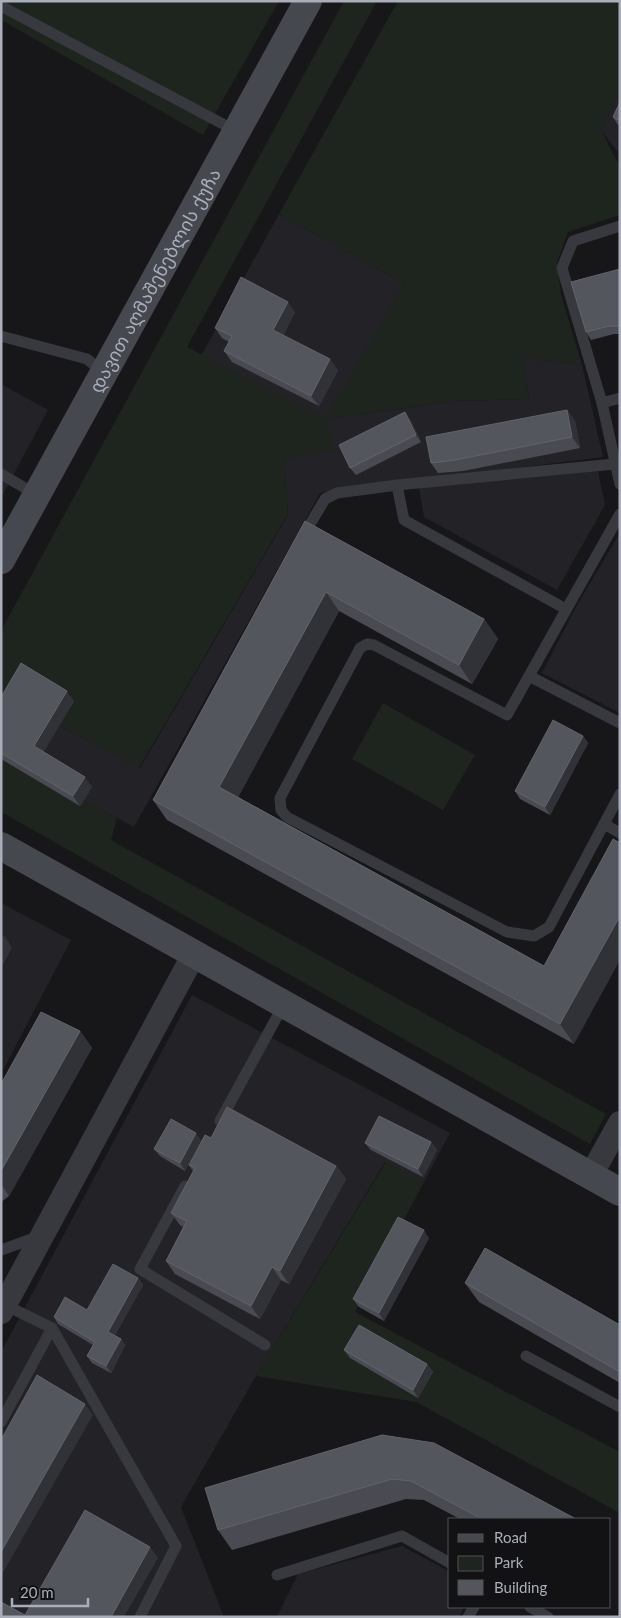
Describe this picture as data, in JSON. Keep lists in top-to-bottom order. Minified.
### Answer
{"streets":{"street":["დავით აღმაშენებლის ქუჩა"]},"legend":["Road","Park","Building"],"scale_bar":"20 m"}
